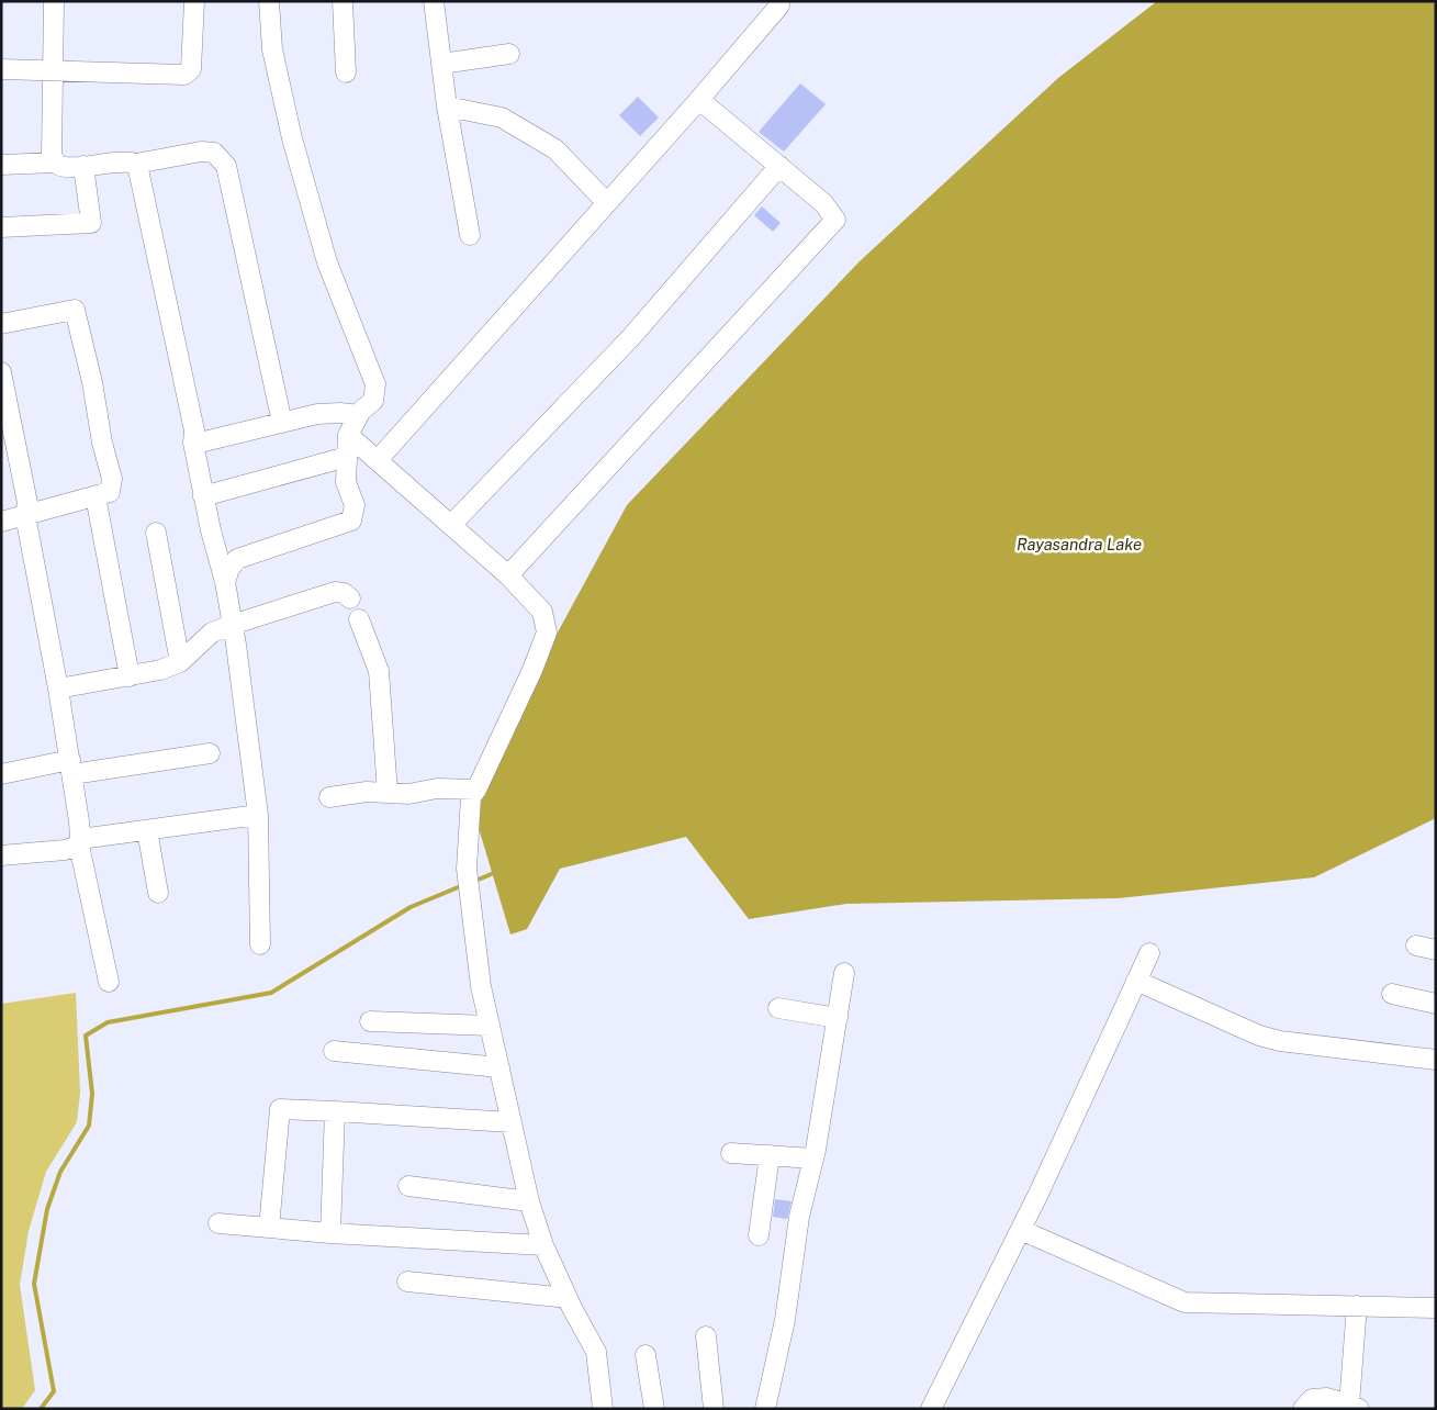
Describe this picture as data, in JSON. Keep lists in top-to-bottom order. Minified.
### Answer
{"water":["Rayasandra Lake"]}
